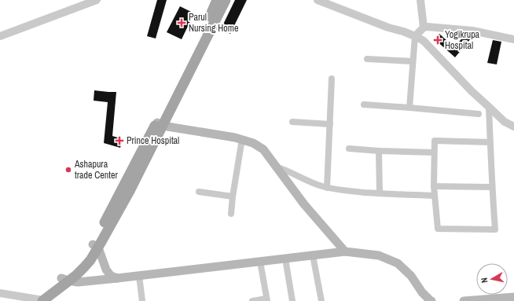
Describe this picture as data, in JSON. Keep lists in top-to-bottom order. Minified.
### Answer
{"places":{"health":["Parul Nursing Home","Yogikrupa Hospital","Prince Hospital"],"other":["Ashapura trade Center"]},"north":"left"}
